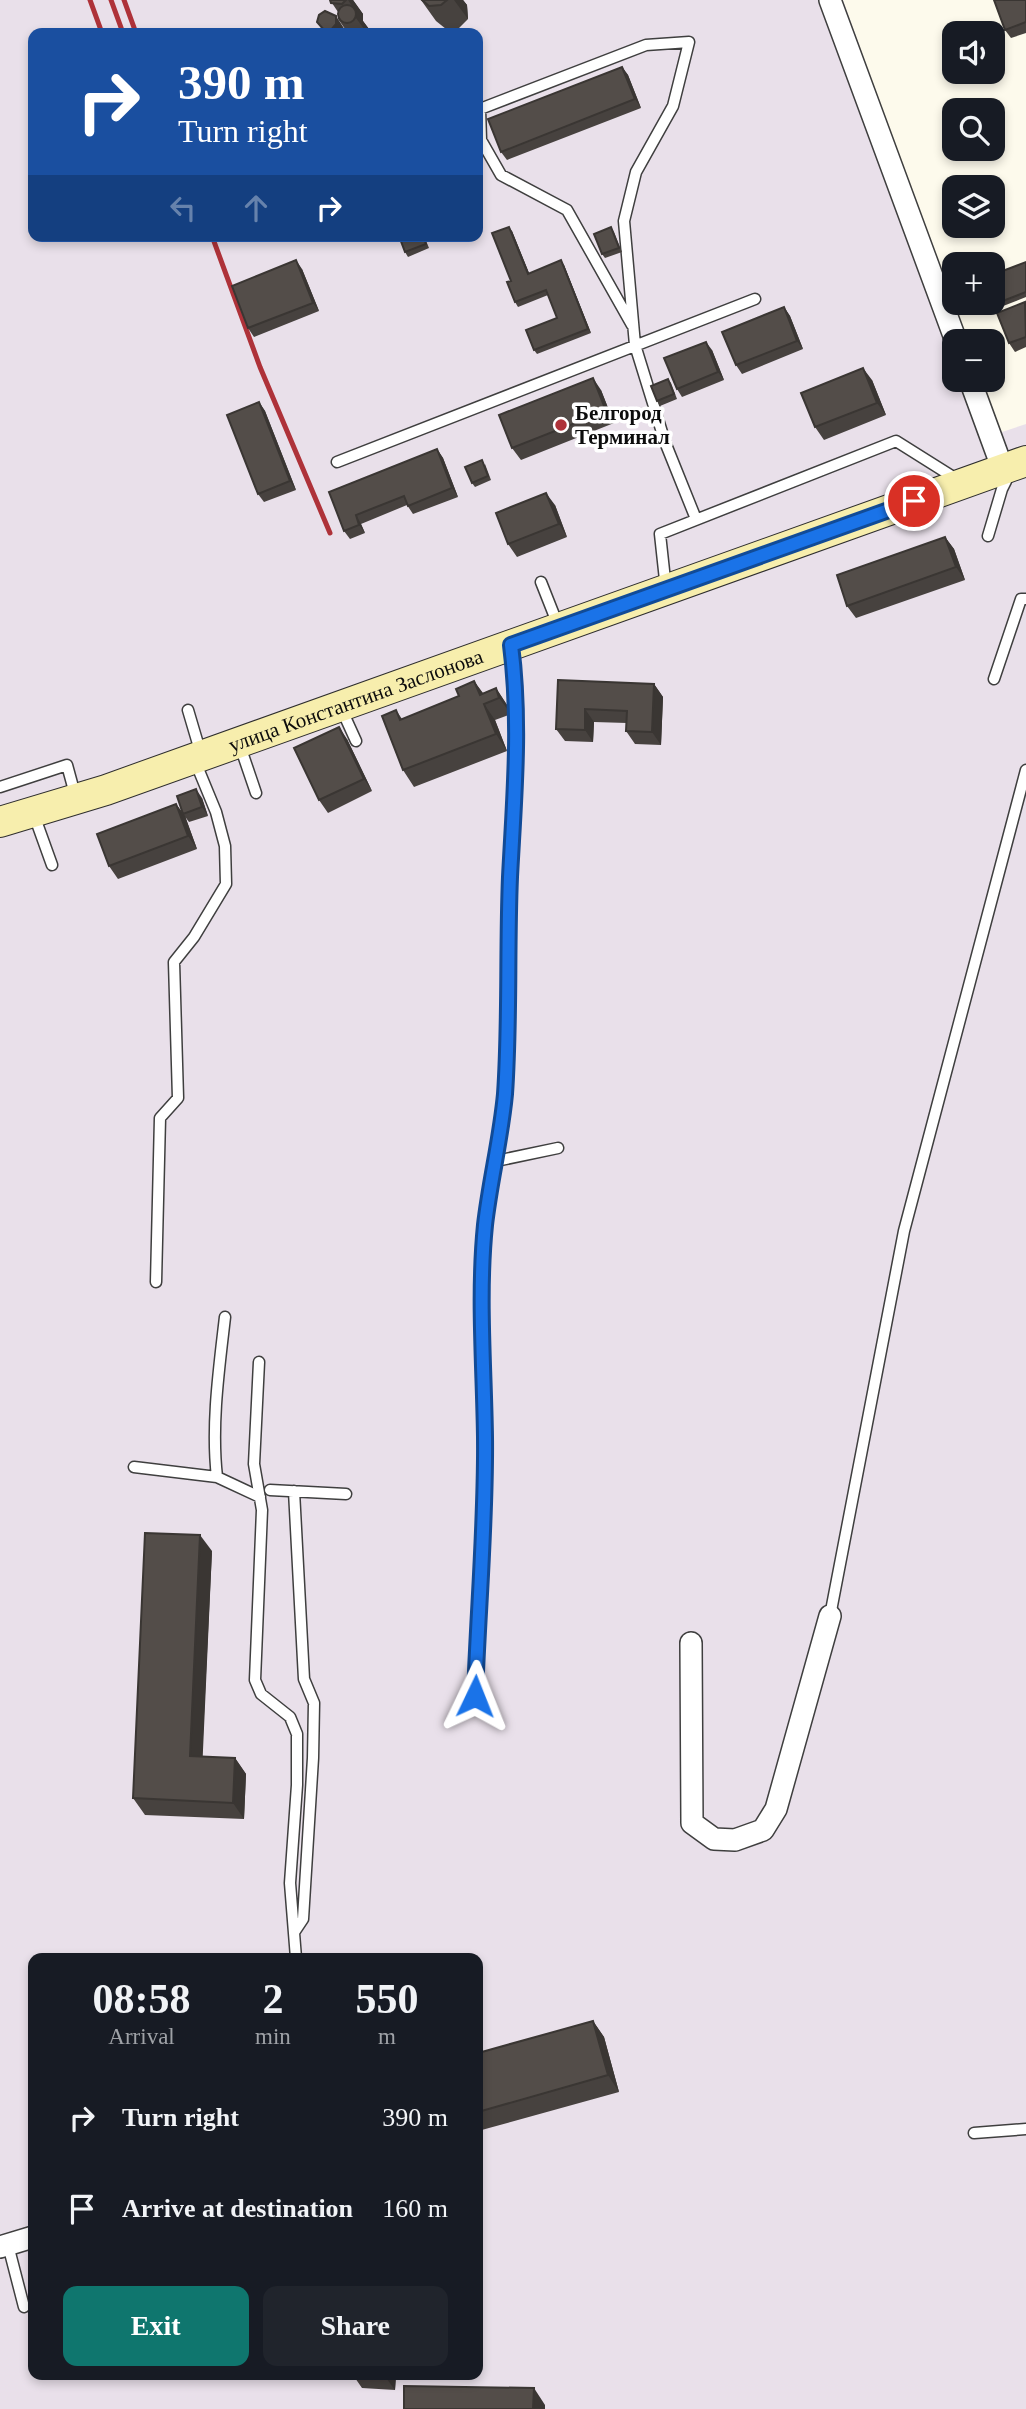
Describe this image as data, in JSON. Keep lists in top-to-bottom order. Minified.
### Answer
{"streets":{"street":["улица Константина Заслонова"]},"places":["Белгород Терминал"],"page":{"map_buttons":["+","−"],"turn":["390 m","Turn right"],"eta":["08:58","Arrival","2","min","550","m"],"list":[{"name":"Turn right","value":"390 m"},{"name":"Arrive at destination","value":"160 m"}],"buttons":["Exit","Share"]}}
